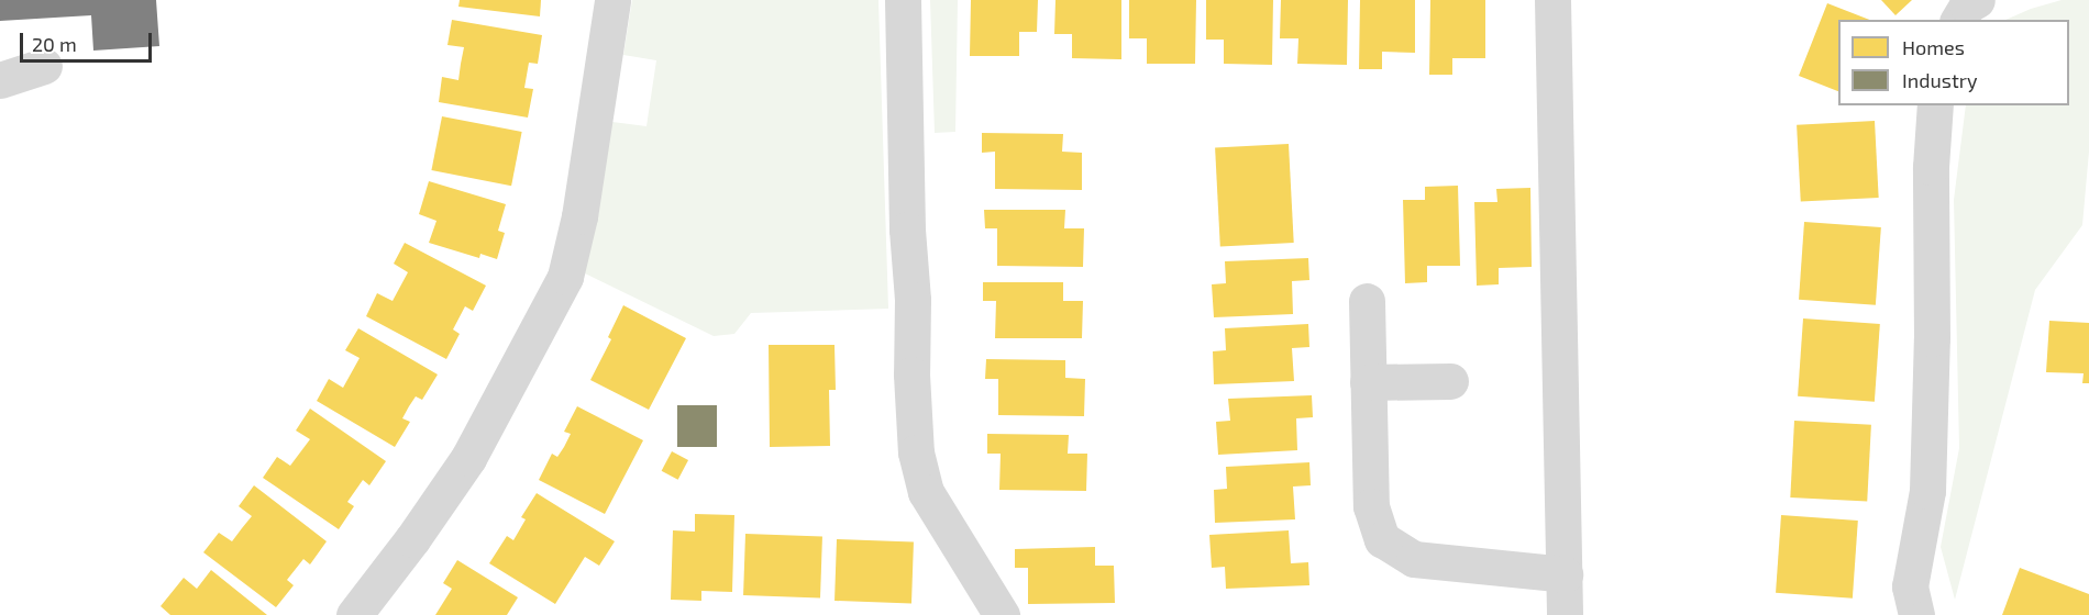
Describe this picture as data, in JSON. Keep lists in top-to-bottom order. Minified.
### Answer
{"legend":["Homes","Industry"],"scale_bar":"20 m"}
